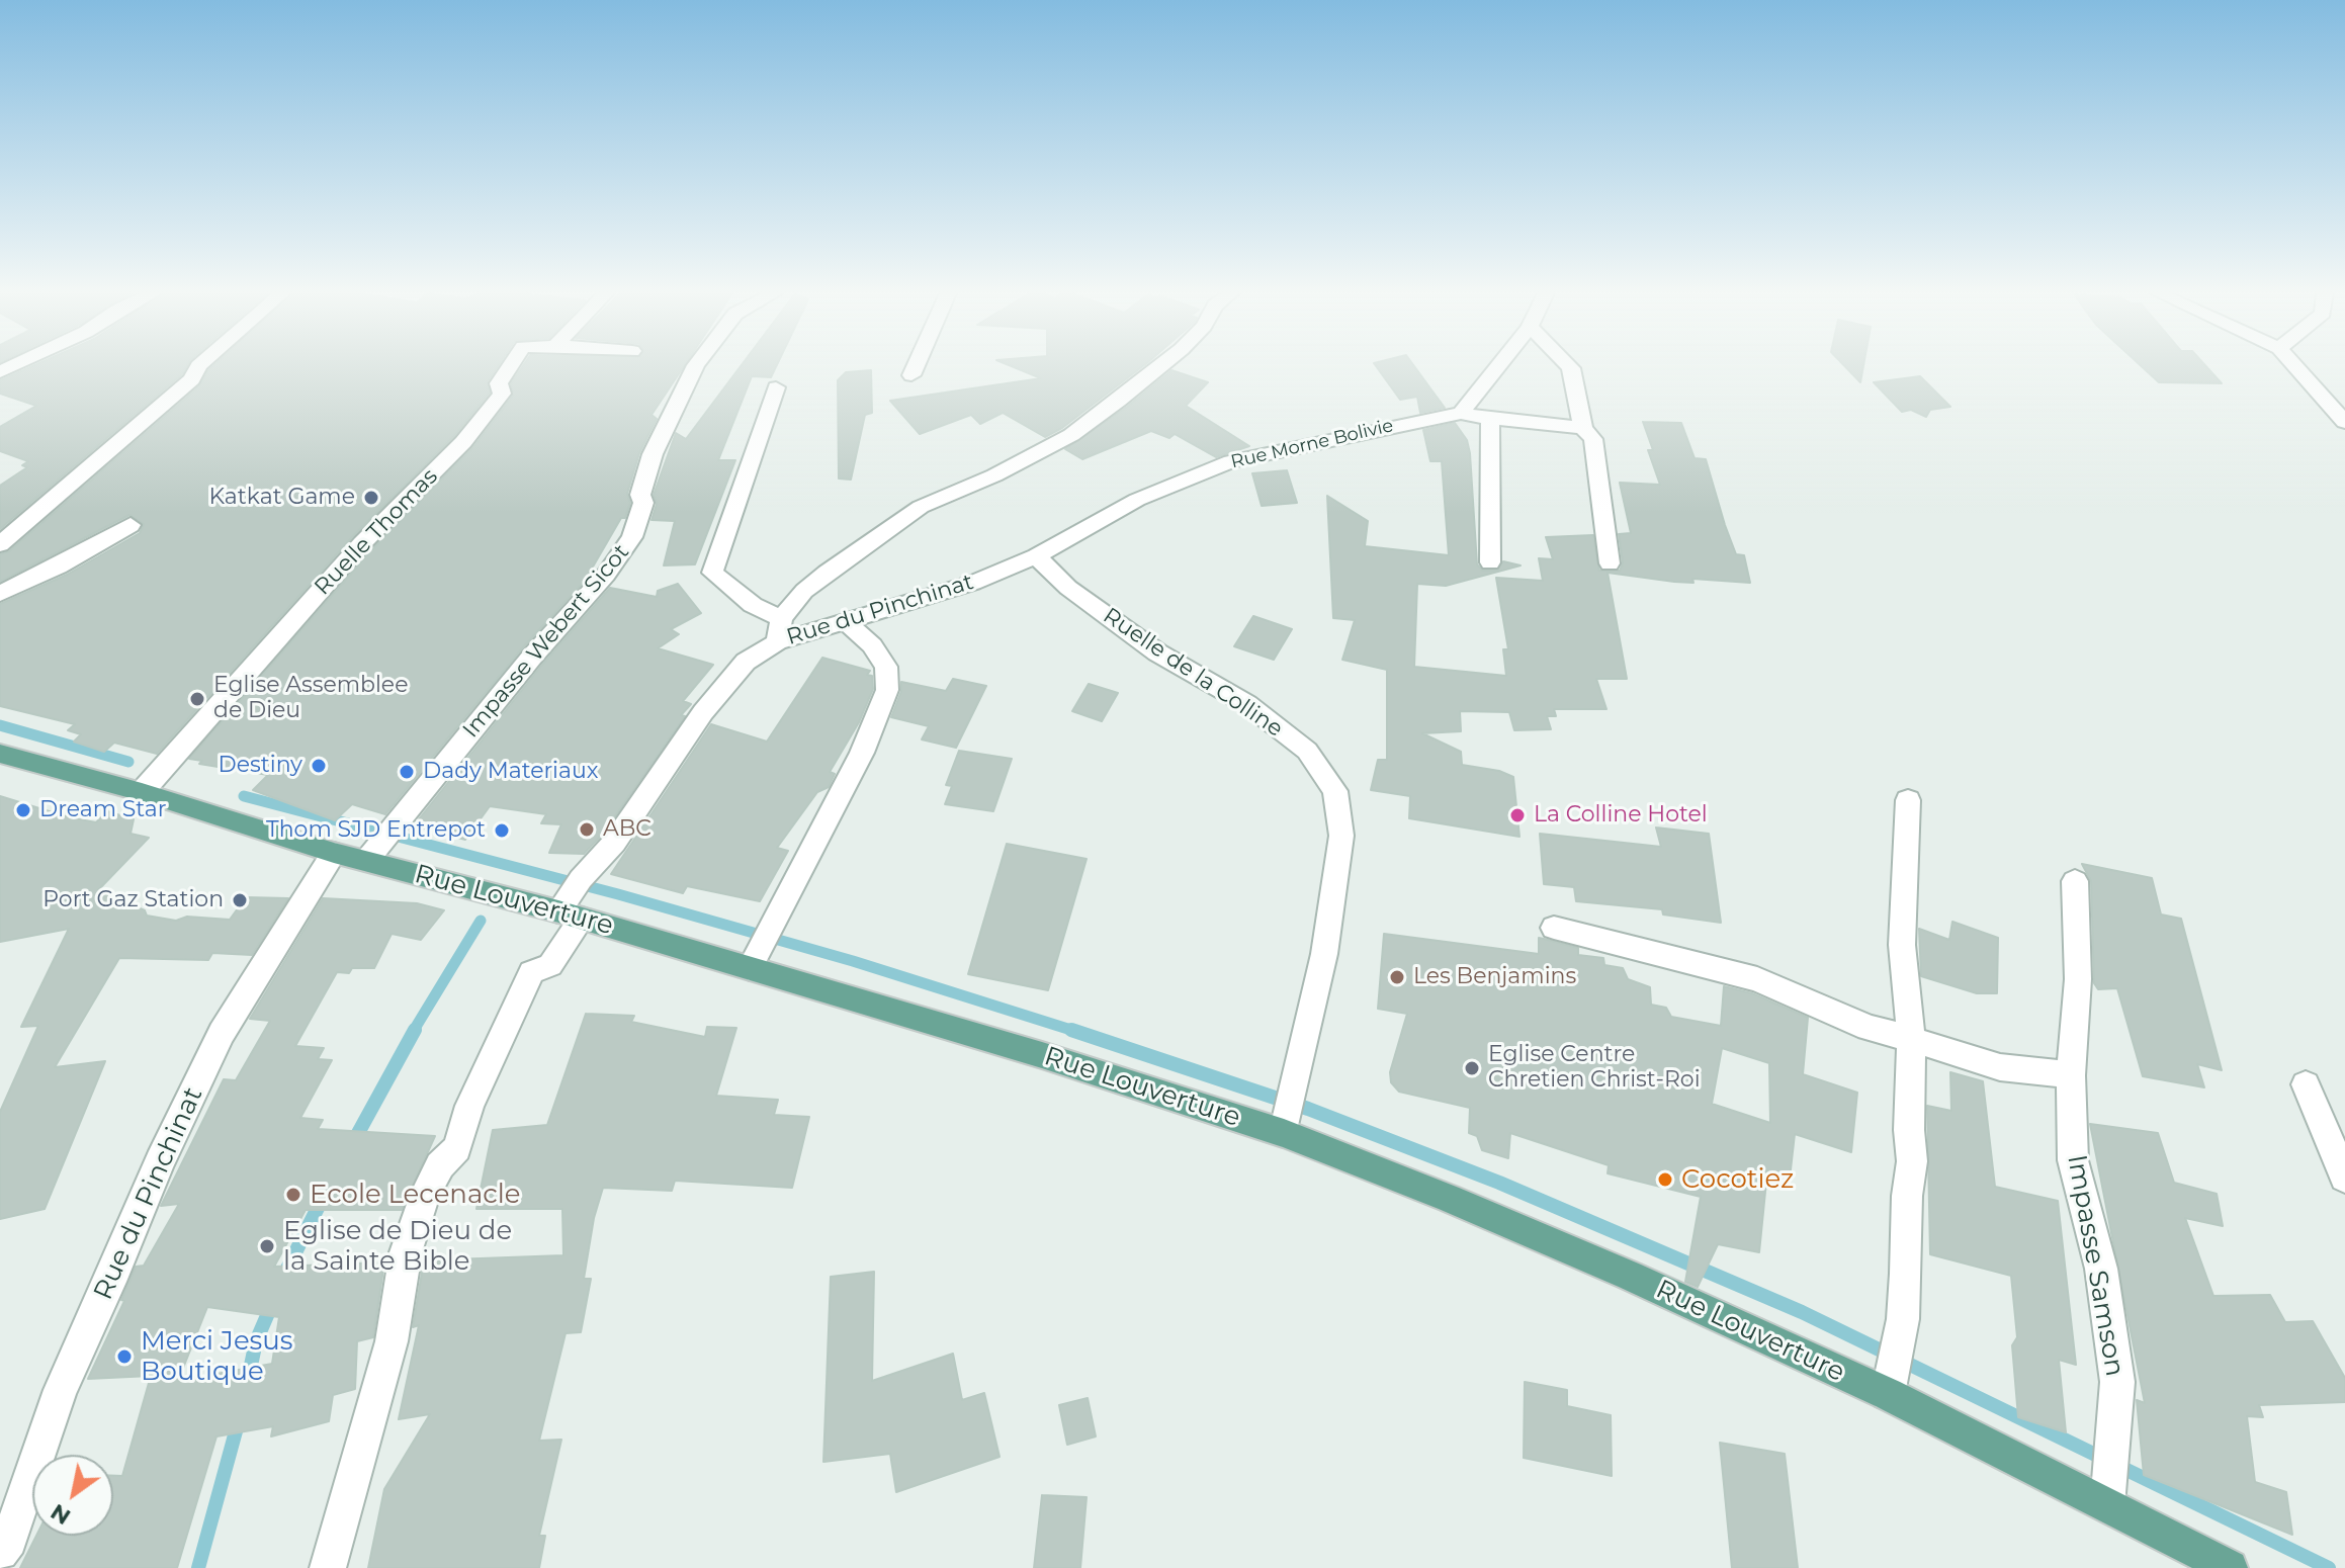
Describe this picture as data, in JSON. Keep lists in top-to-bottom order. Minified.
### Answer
{"streets":{"main road":["Rue Louverture"],"street":["Rue Morne Bolivie","Ruelle Thomas","Rue du Pinchinat","Impasse Webert Sicot","Ruelle de la Colline","Impasse Samson"]},"crossings":[["Rue Morne Bolivie","Rue du Pinchinat"],["Rue Morne Bolivie","Ruelle de la Colline"],["Ruelle Thomas","Rue Louverture"],["Rue du Pinchinat","Ruelle de la Colline"],["Rue du Pinchinat","Rue Louverture"],["Impasse Webert Sicot","Rue Louverture"],["Ruelle de la Colline","Rue Louverture"],["Rue Louverture","Impasse Samson"]],"places":["Katkat Game","Eglise Assemblee de Dieu","Destiny","Dady Materiaux","Dream Star","La Colline Hotel","ABC","Thom SJD Entrepot","Port Gaz Station","Les Benjamins","Eglise Centre Chretien Christ-Roi","Cocotiez","Ecole Lecenacle","Eglise de Dieu de la Sainte Bible","Merci Jesus Boutique"],"north":"bottom left"}
